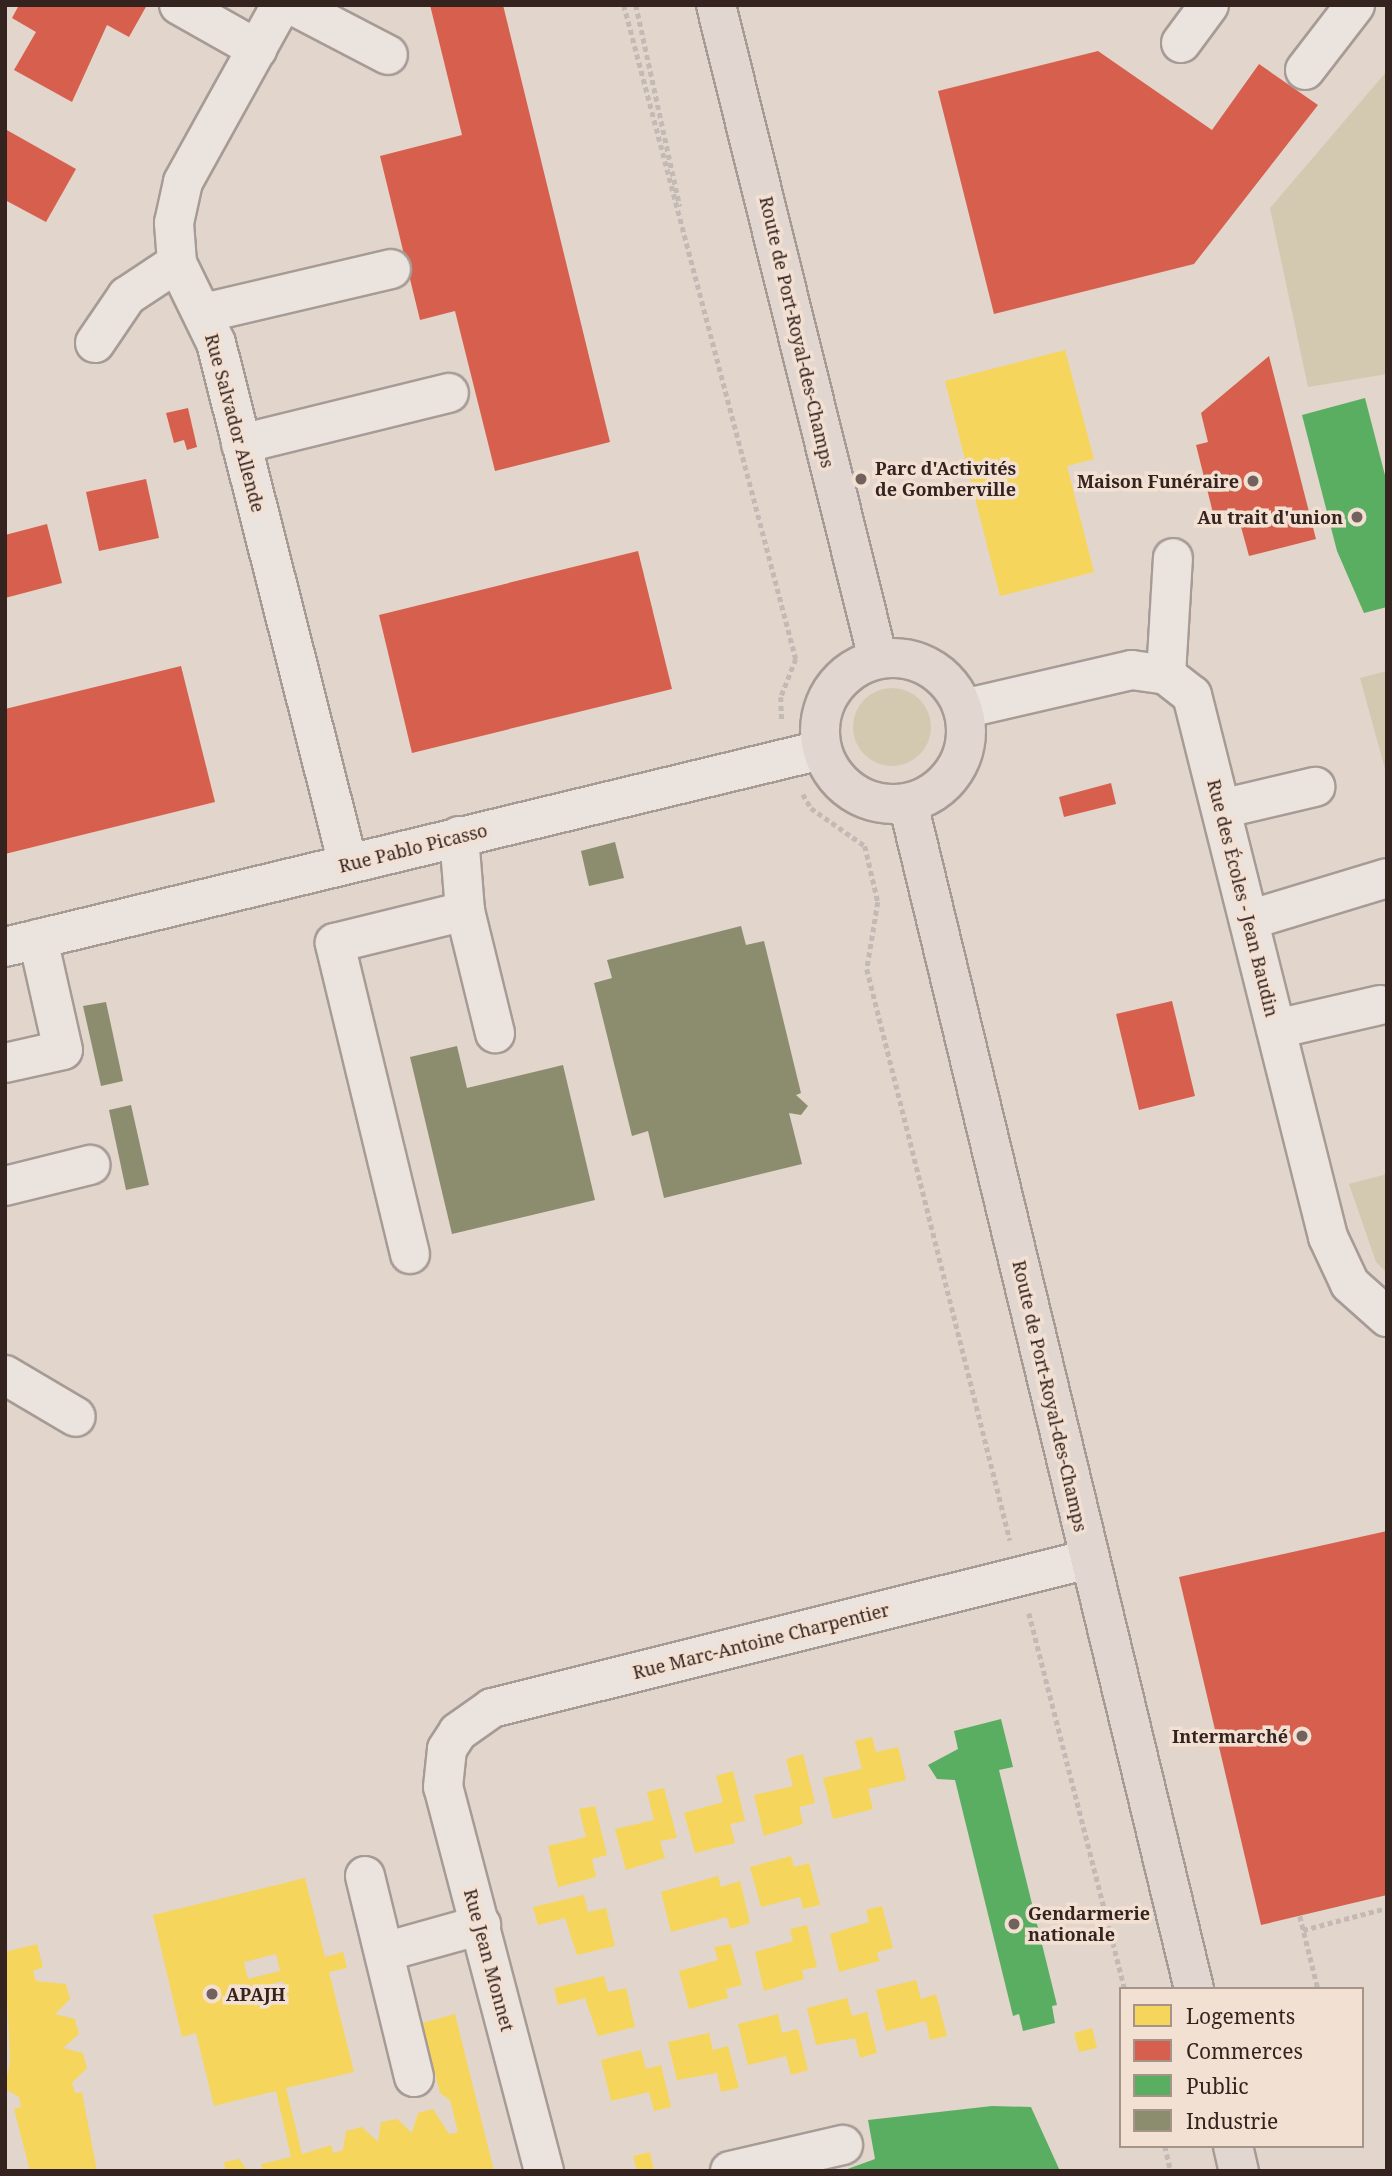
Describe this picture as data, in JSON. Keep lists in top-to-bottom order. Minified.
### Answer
{"streets":{"main road":["Route de Port-Royal-des-Champs"],"street":["Rue Salvador Allende","Rue Pablo Picasso","Rue des Écoles - Jean Baudin","Rue Marc-Antoine Charpentier","Rue Jean Monnet"]},"crossings":[["Route de Port-Royal-des-Champs","Rue Pablo Picasso"],["Route de Port-Royal-des-Champs","Rue Marc-Antoine Charpentier"],["Rue Salvador Allende","Rue Pablo Picasso"],["Rue Marc-Antoine Charpentier","Rue Jean Monnet"]],"places":["Parc d'Activités de Gomberville","Maison Funéraire","Au trait d'union","Intermarché","Gendarmerie nationale","APAJH"],"legend":["Logements","Commerces","Public","Industrie"]}
